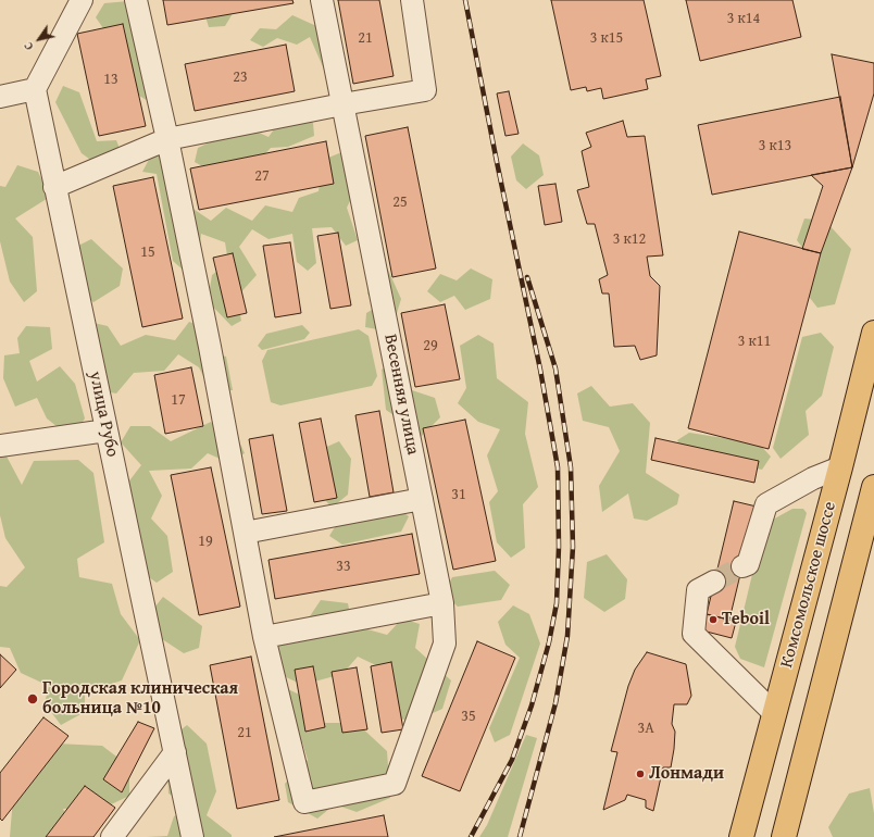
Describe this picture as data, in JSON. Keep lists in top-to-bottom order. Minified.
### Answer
{"streets":{"main road":["Комсомольское шоссе"],"street":["Весенняя улица","улица Рубо"]},"places":["Teboil","Городская клиническая больница №10","Лонмади"],"house_numbers":["3 к14","21","3 к15","23","13","3 к13","27","25","3 к12","15","3 к11","29","17","31","19","33","35","3А","21"],"north":"bottom left"}
